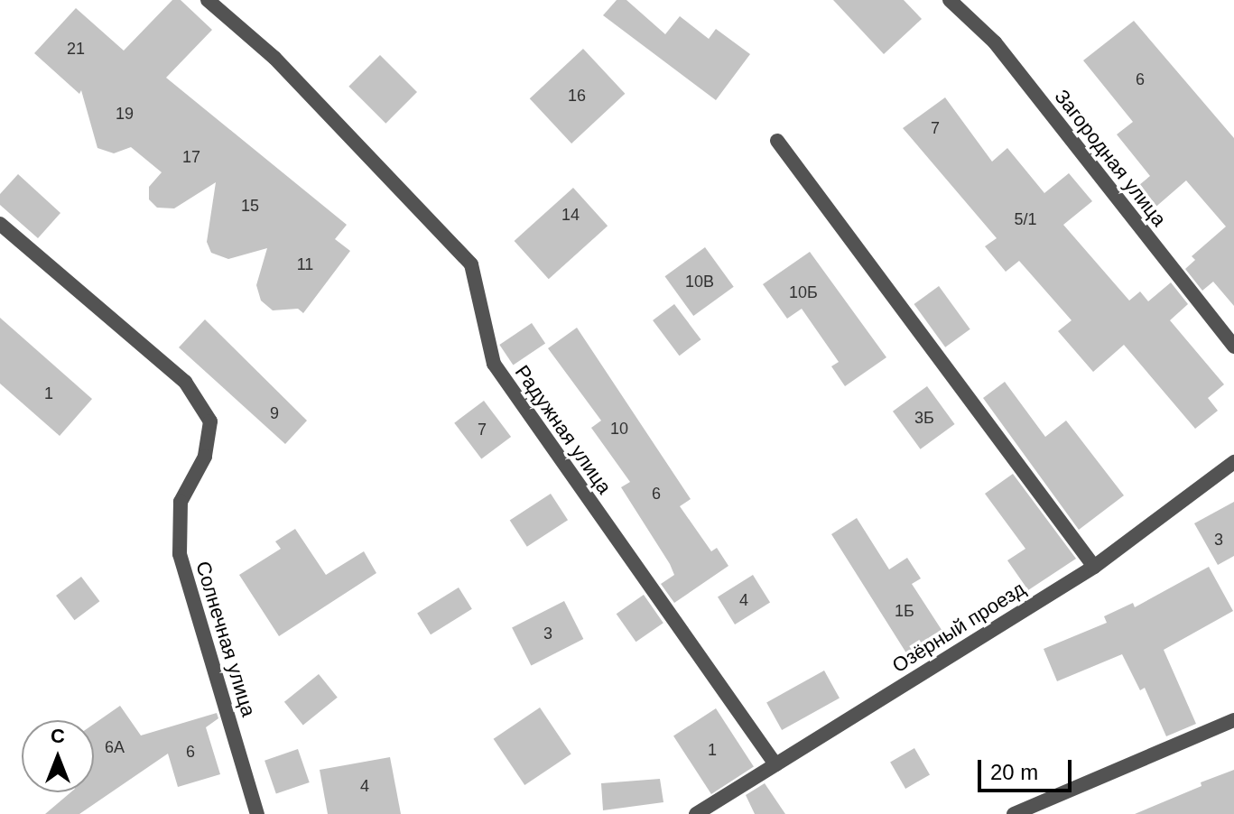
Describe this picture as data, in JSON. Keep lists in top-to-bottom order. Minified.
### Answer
{"streets":{"street":["Загородная улица","Радужная улица","Озёрный проезд","Солнечная улица"]},"crossings":[["Радужная улица","Озёрный проезд"]],"house_numbers":["21","6","16","19","7","17","15","14","5/1","11","10В","10Б","1","9","3Б","10","7","6","3","4","1Б","3","6А","1","6","4"],"scale_bar":"20 m","north":"top"}
